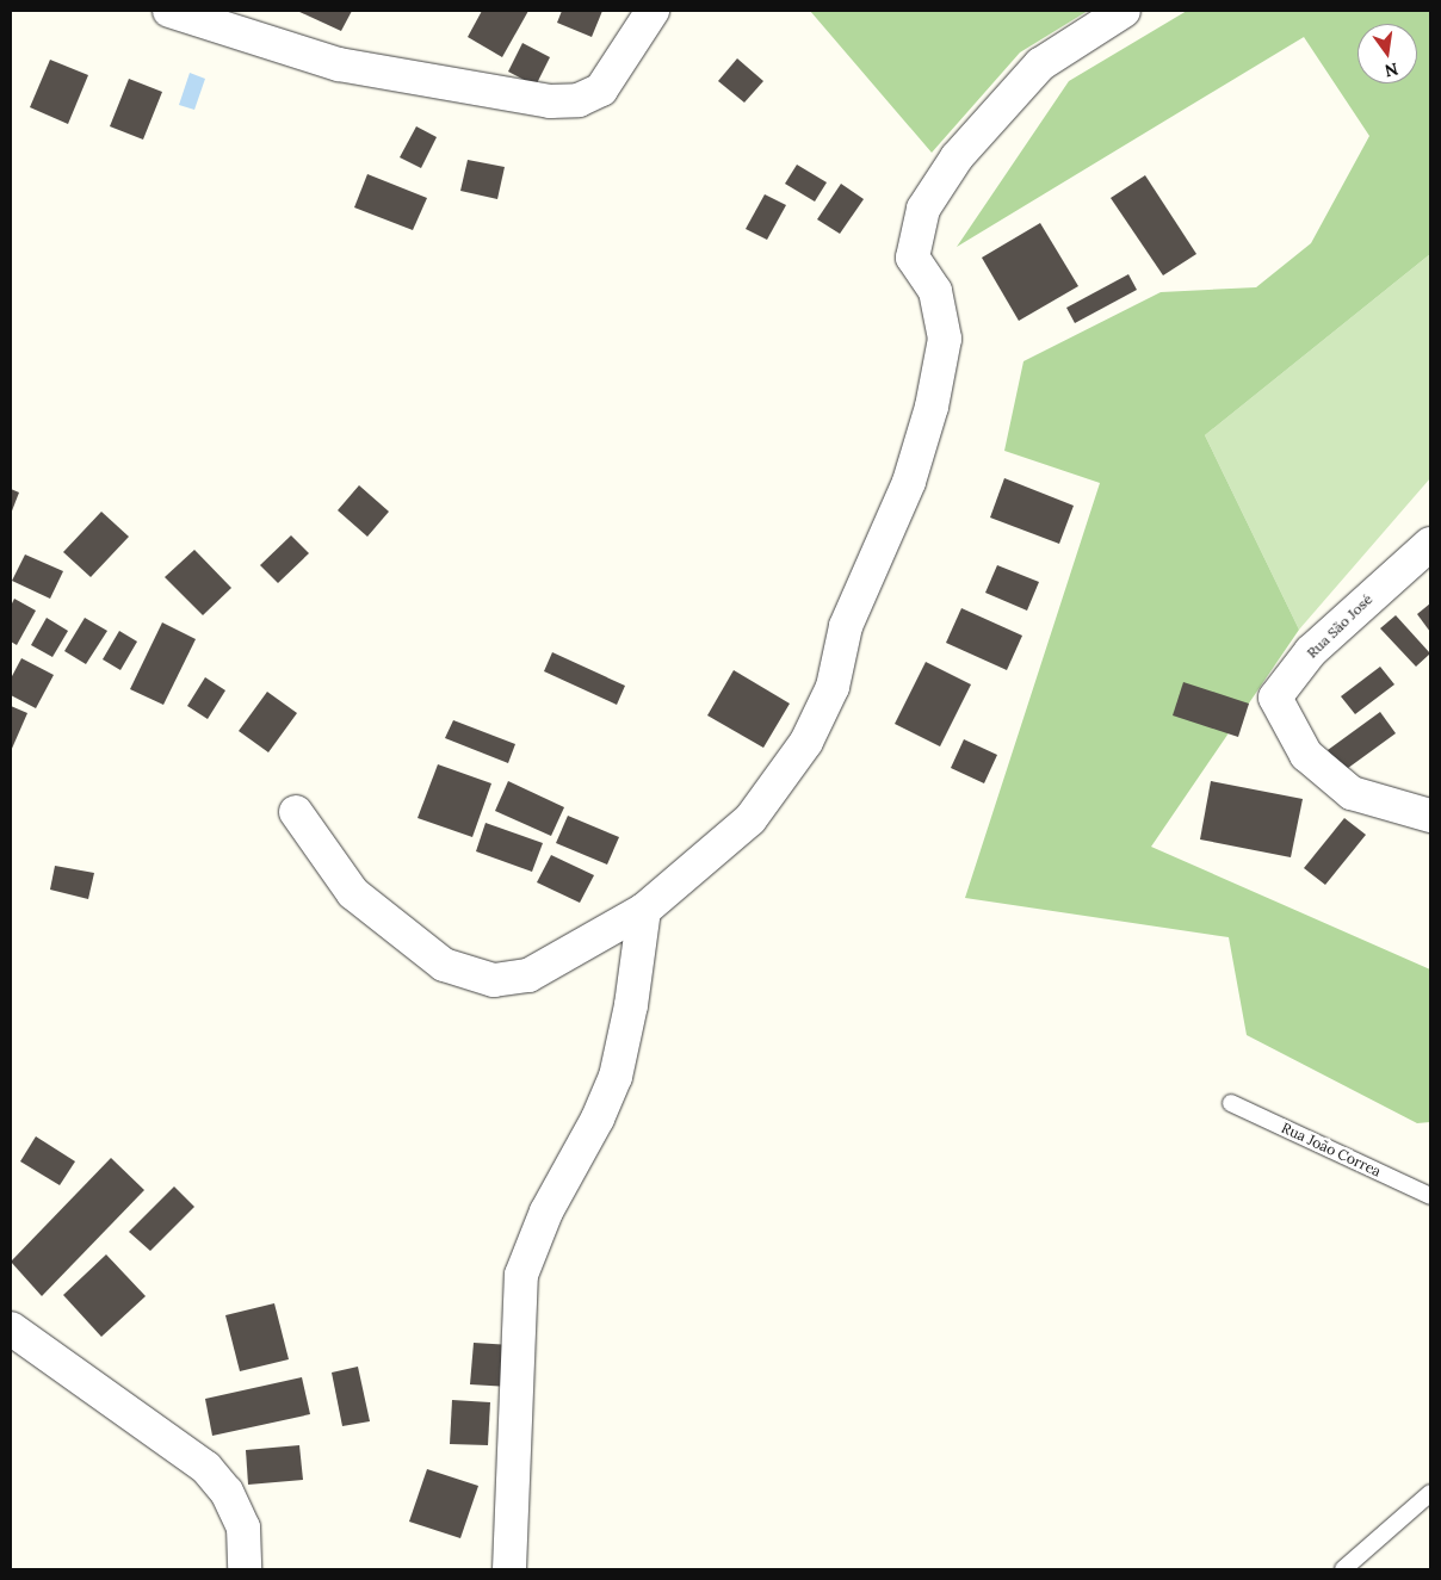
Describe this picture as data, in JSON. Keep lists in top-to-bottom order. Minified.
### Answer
{"streets":{"street":["Rua São José"],"lane":["Rua João Correa"]},"north":"bottom"}
